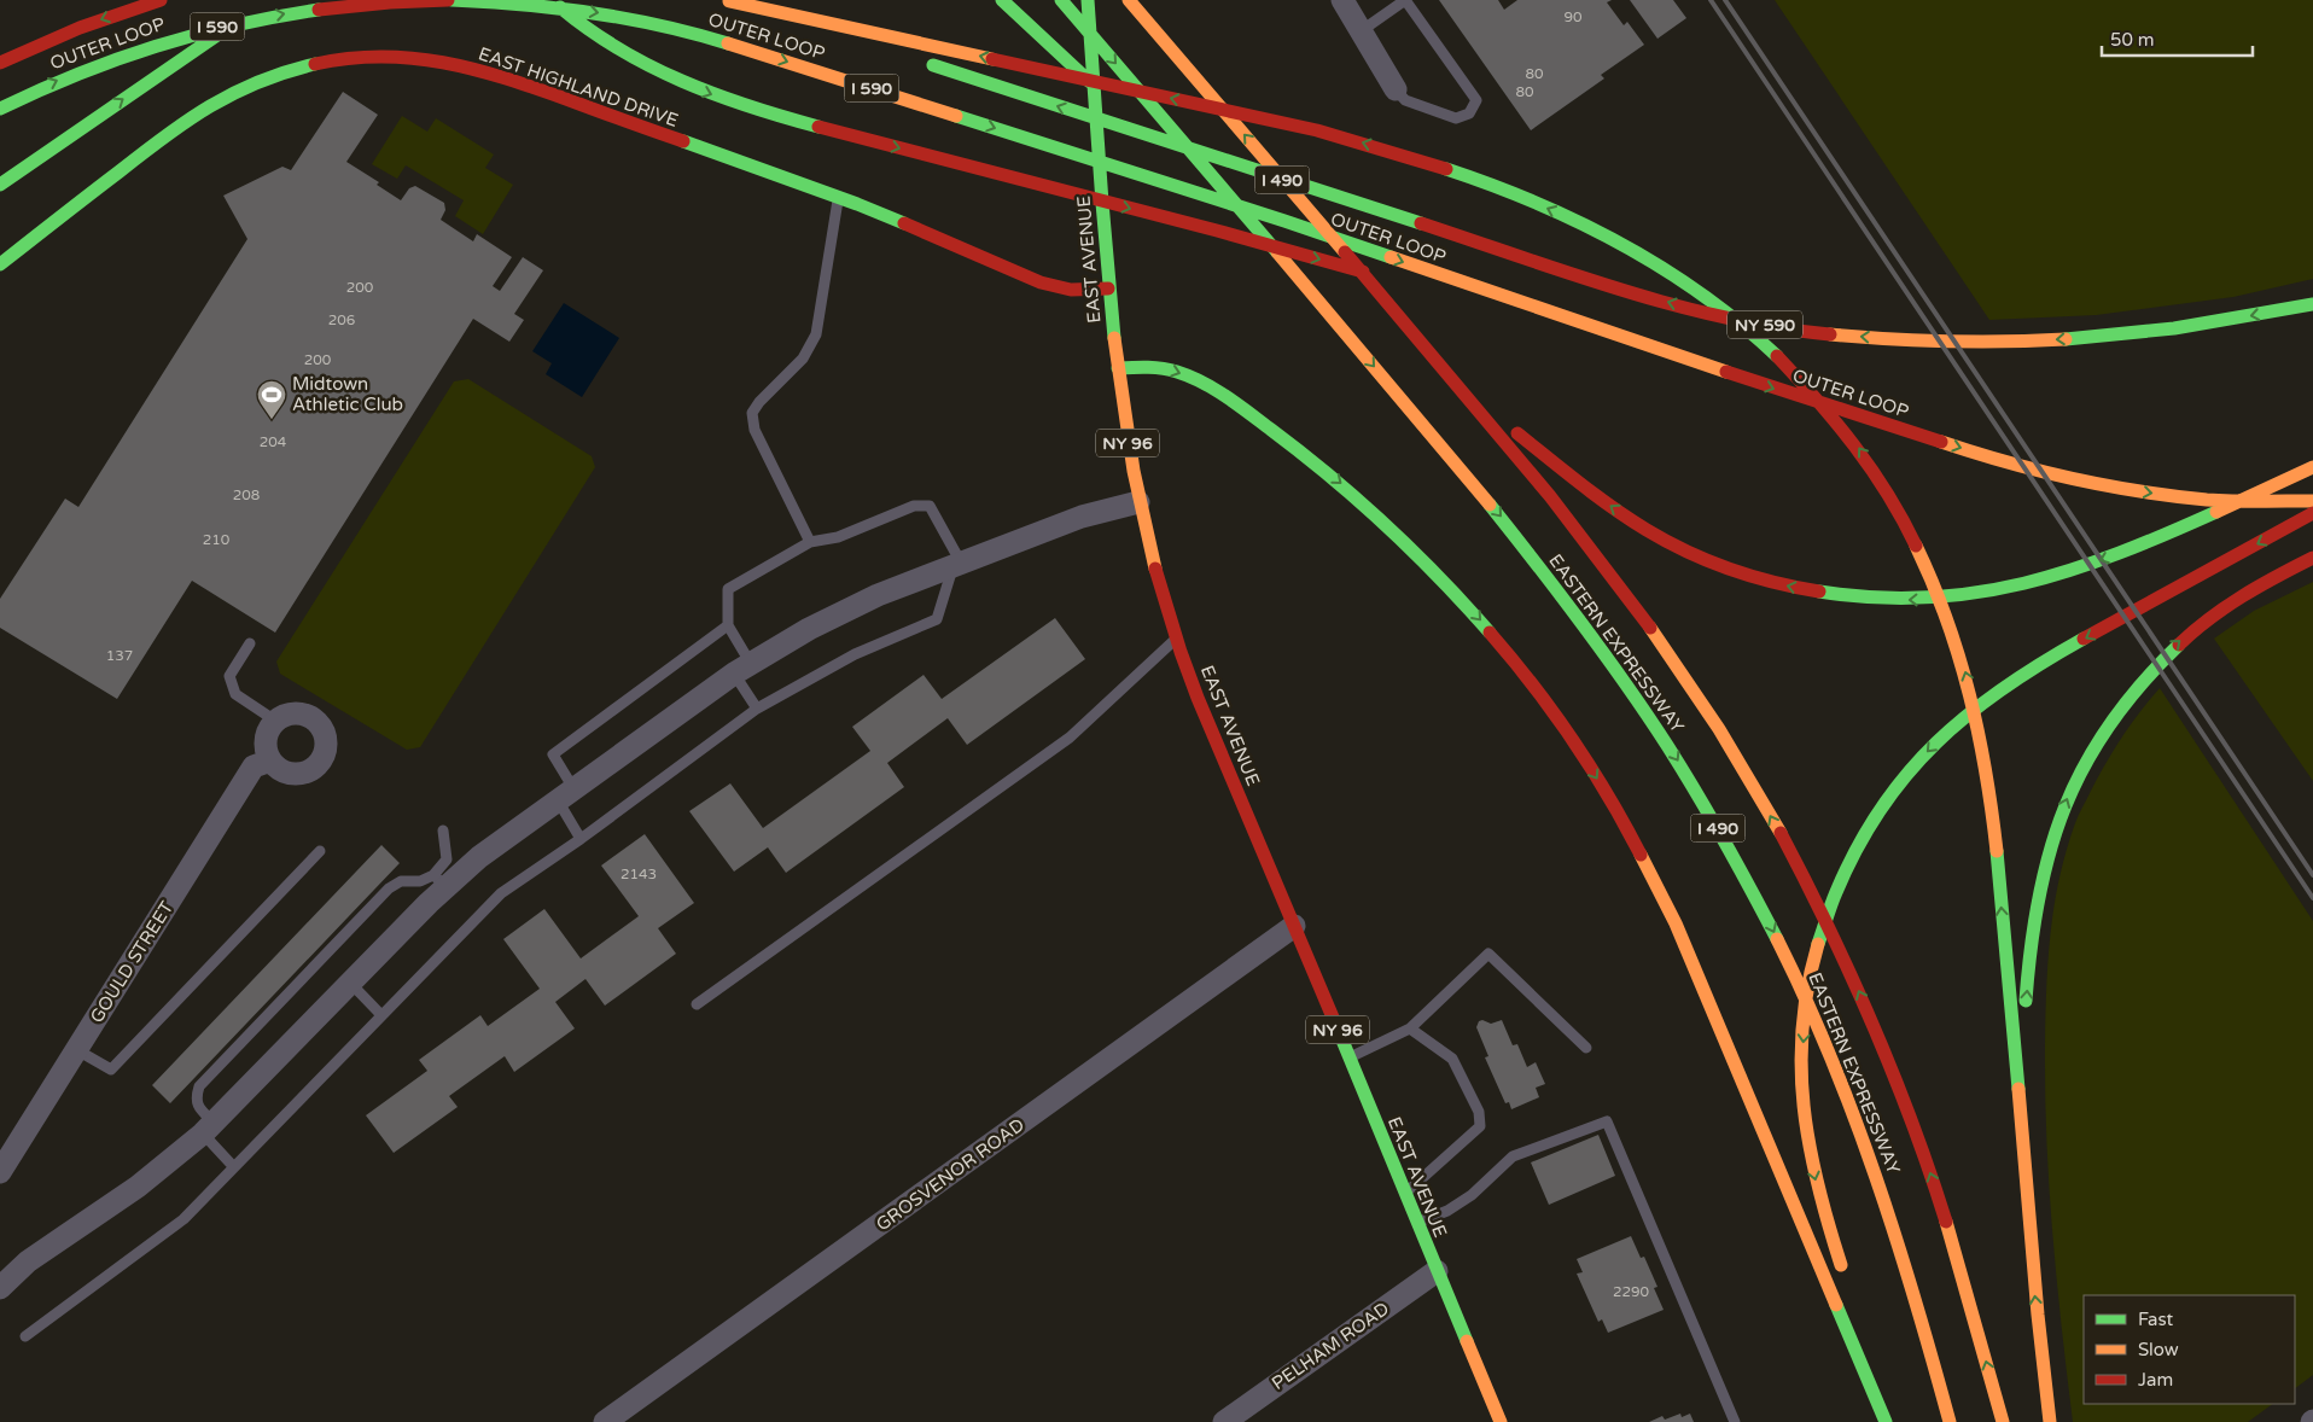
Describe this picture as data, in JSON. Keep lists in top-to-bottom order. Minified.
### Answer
{"streets":{"main road":["I 590","OUTER LOOP","EAST HIGHLAND DRIVE","I 490","EAST AVENUE","NY 590","NY 96","EASTERN EXPRESSWAY"],"street":["GOULD STREET","GROSVENOR ROAD","PELHAM ROAD"]},"crossings":[["EAST HIGHLAND DRIVE","EAST AVENUE"],["EAST AVENUE","GROSVENOR ROAD"],["EAST AVENUE","PELHAM ROAD"]],"places":{"sports":["Midtown Athletic Club"]},"house_numbers":["90","80","80","200","206","200","204","208","210","137","2143","2290"],"legend":["Fast","Slow","Jam"],"scale_bar":"50 m"}
